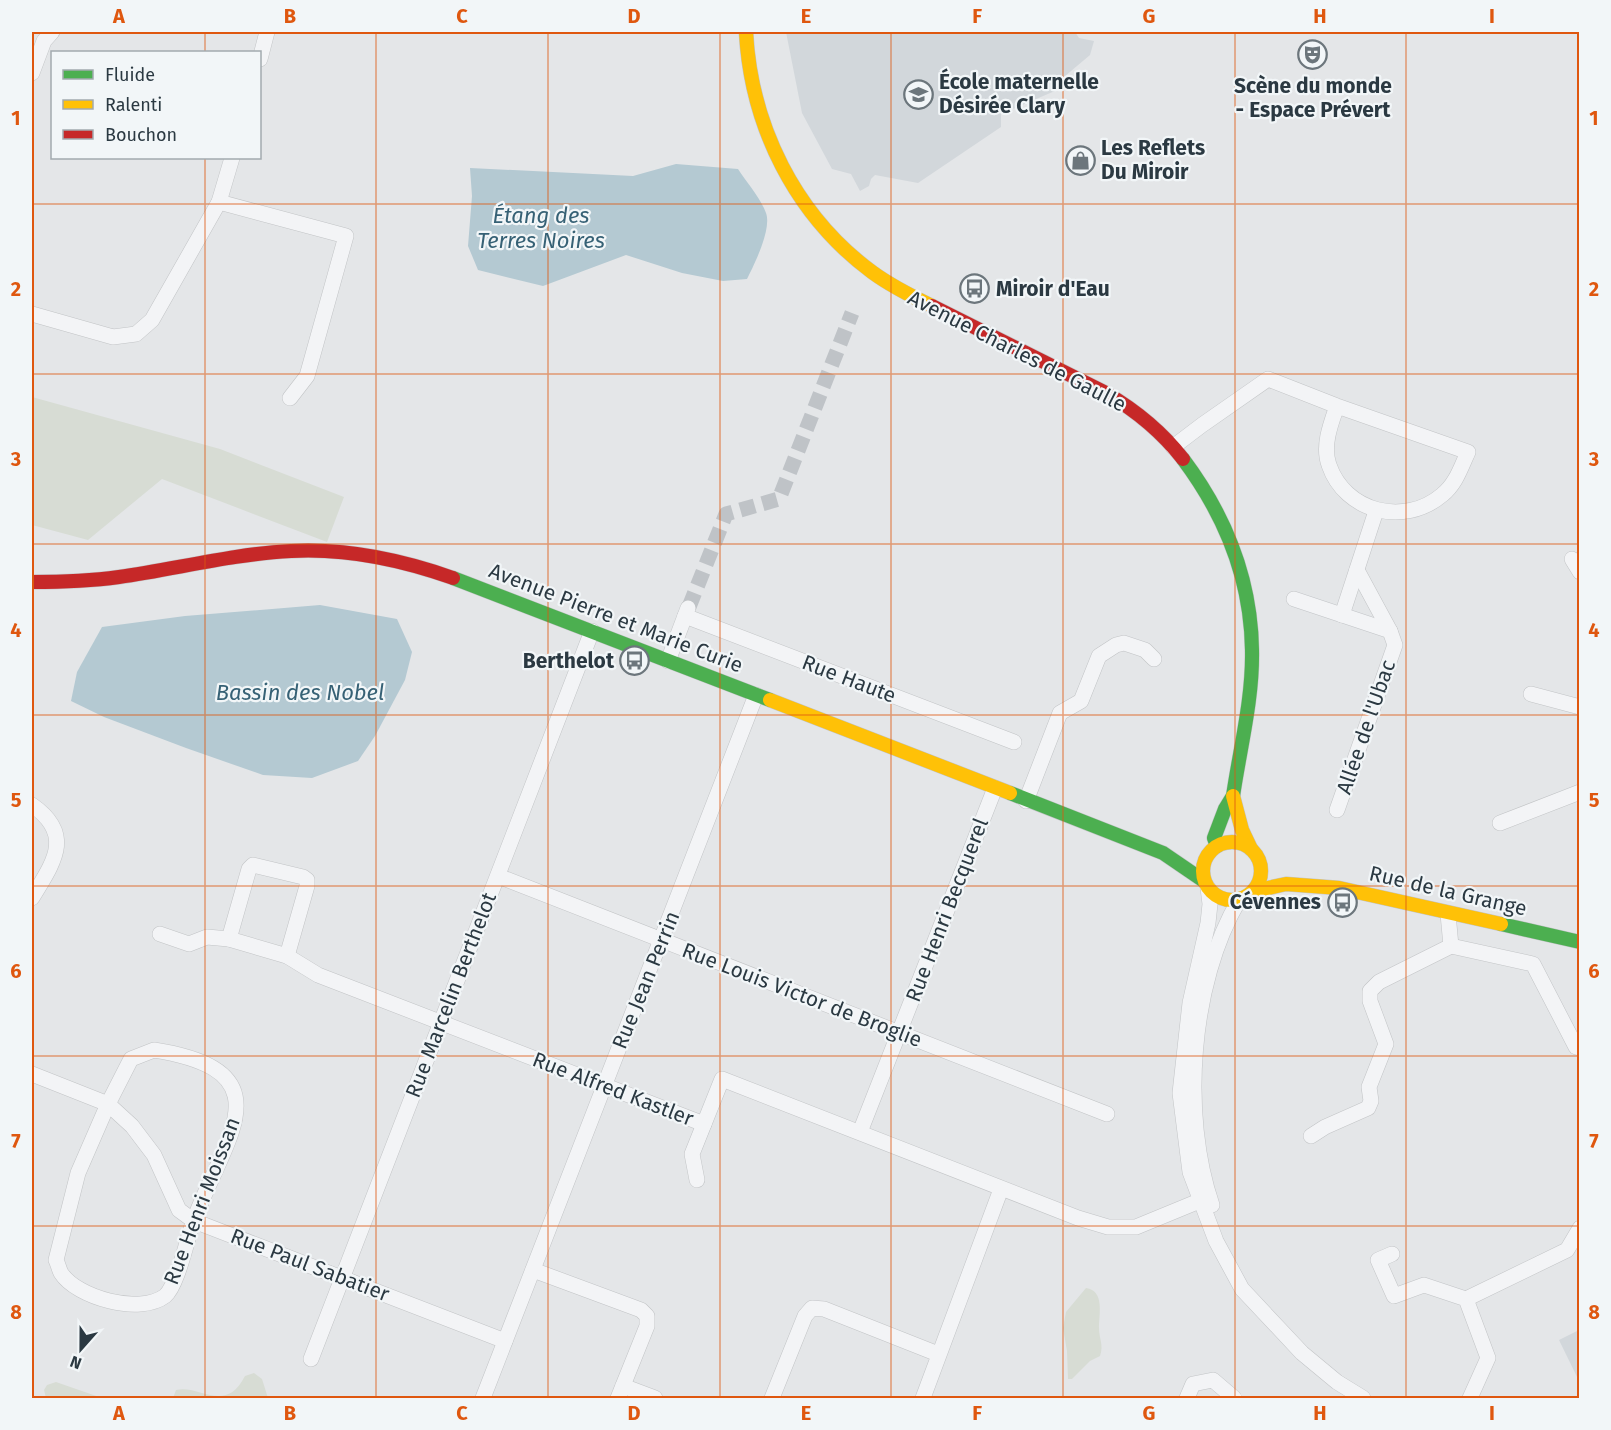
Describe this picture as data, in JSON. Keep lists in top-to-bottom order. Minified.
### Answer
{"streets":{"street":["Avenue Charles de Gaulle","Avenue Pierre et Marie Curie","Rue Haute","Allée de l'Ubac","Rue de la Grange","Rue Henri Becquerel","Rue Jean Perrin","Rue Marcelin Berthelot","Rue Louis Victor de Broglie","Rue Alfred Kastler","Rue Henri Moissan","Rue Paul Sabatier"]},"crossings":[["Avenue Charles de Gaulle","Avenue Pierre et Marie Curie"],["Avenue Charles de Gaulle","Rue de la Grange"],["Avenue Pierre et Marie Curie","Rue Haute"],["Avenue Pierre et Marie Curie","Rue de la Grange"],["Avenue Pierre et Marie Curie","Rue Henri Becquerel"],["Avenue Pierre et Marie Curie","Rue Jean Perrin"],["Avenue Pierre et Marie Curie","Rue Marcelin Berthelot"],["Rue Henri Becquerel","Rue Louis Victor de Broglie"],["Rue Henri Becquerel","Rue Alfred Kastler"],["Rue Jean Perrin","Rue Louis Victor de Broglie"],["Rue Jean Perrin","Rue Alfred Kastler"],["Rue Jean Perrin","Rue Paul Sabatier"],["Rue Marcelin Berthelot","Rue Louis Victor de Broglie"],["Rue Marcelin Berthelot","Rue Alfred Kastler"],["Rue Marcelin Berthelot","Rue Paul Sabatier"],["Rue Henri Moissan","Rue Paul Sabatier"]],"water":["Étang des Terres Noires","Bassin des Nobel"],"places":{"theatre":["Scène du monde - Espace Prévert"],"school or university":["École maternelle Désirée Clary"],"shop":["Les Reflets Du Miroir"],"bus stop":["Miroir d'Eau","Berthelot","Cévennes"]},"legend":["Fluide","Ralenti","Bouchon"],"north":"bottom","grid":{"columns":["A","B","C","D","E","F","G","H","I"],"rows":["1","2","3","4","5","6","7","8"]}}
